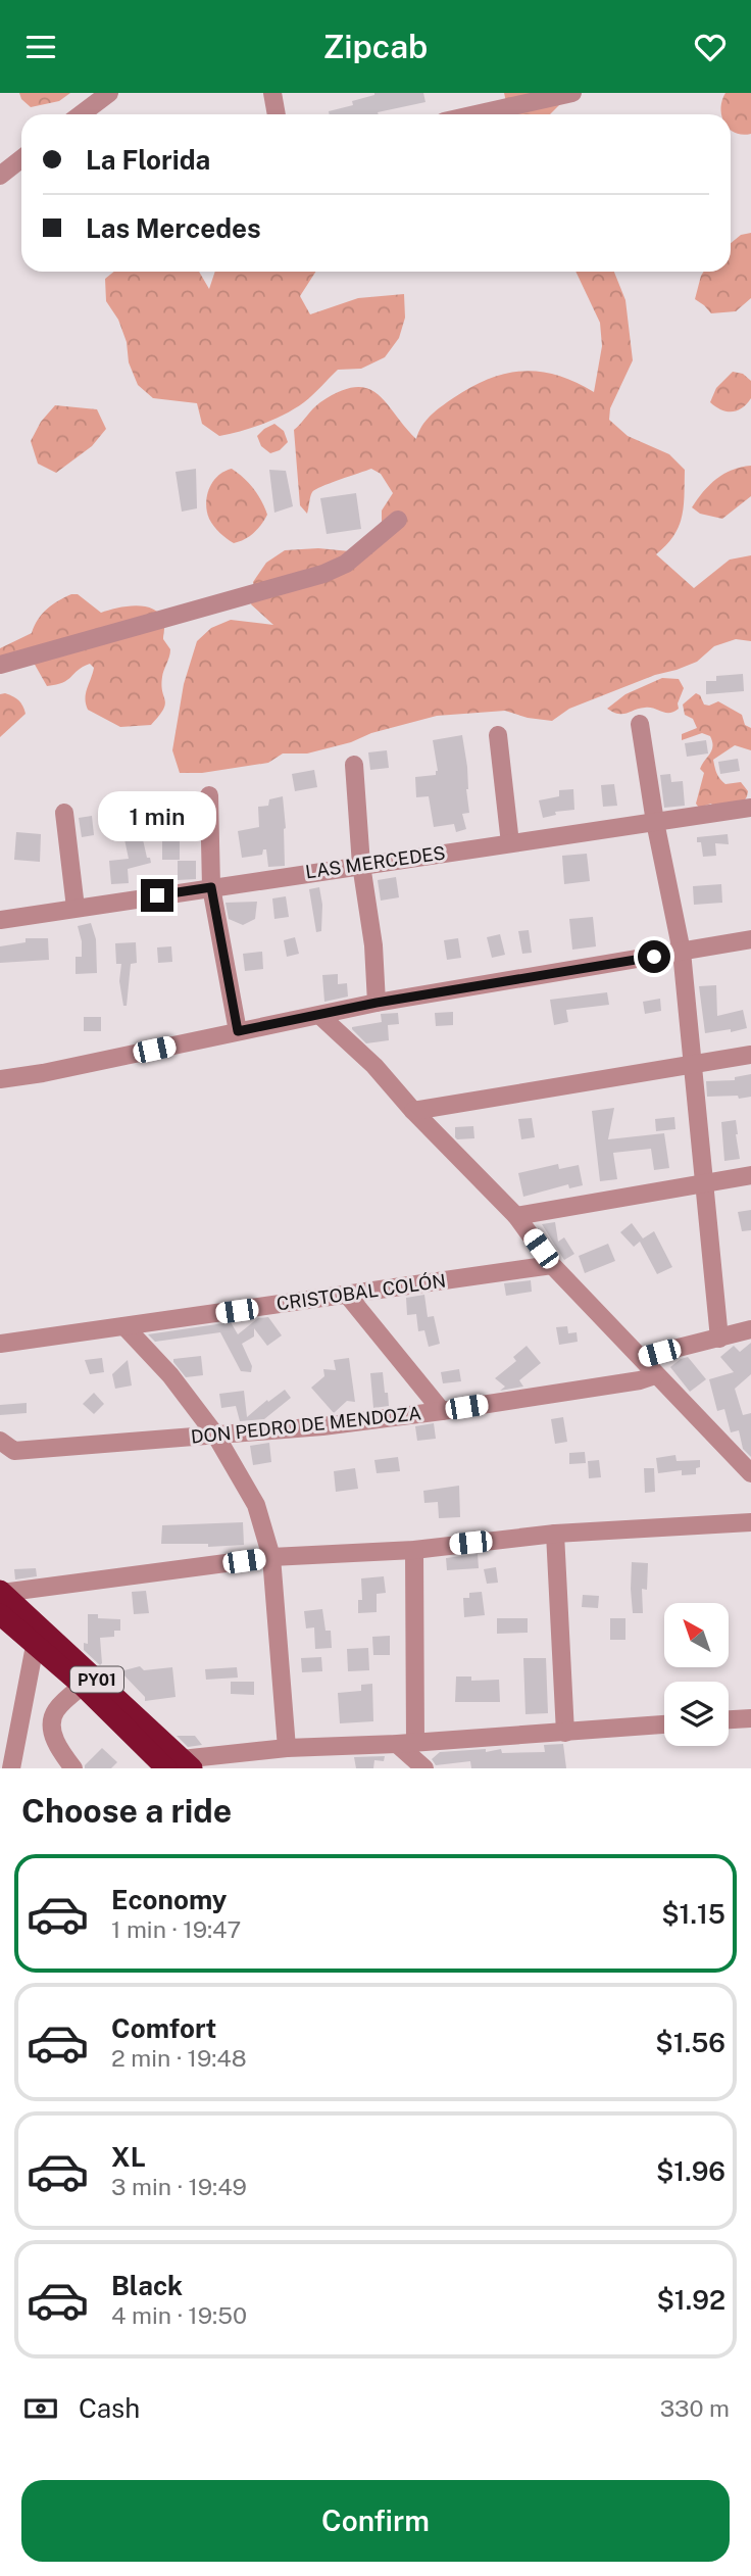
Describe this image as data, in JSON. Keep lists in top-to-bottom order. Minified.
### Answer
{"streets":{"highway":["PY01"],"street":["LAS MERCEDES","CRISTOBAL COLÓN","DON PEDRO DE MENDOZA"]},"north":"top left","page":{"header":"Zipcab","banner":["La Florida","Las Mercedes"],"bubble":"1 min","heading":"Choose a ride","list":[{"name":"Economy","note":"1 min · 19:47","value":"$1.15"},{"name":"Comfort","note":"2 min · 19:48","value":"$1.56"},{"name":"XL","note":"3 min · 19:49","value":"$1.96"},{"name":"Black","note":"4 min · 19:50","value":"$1.92"}],"pay":["Cash","330 m"],"buttons":"Confirm"}}
